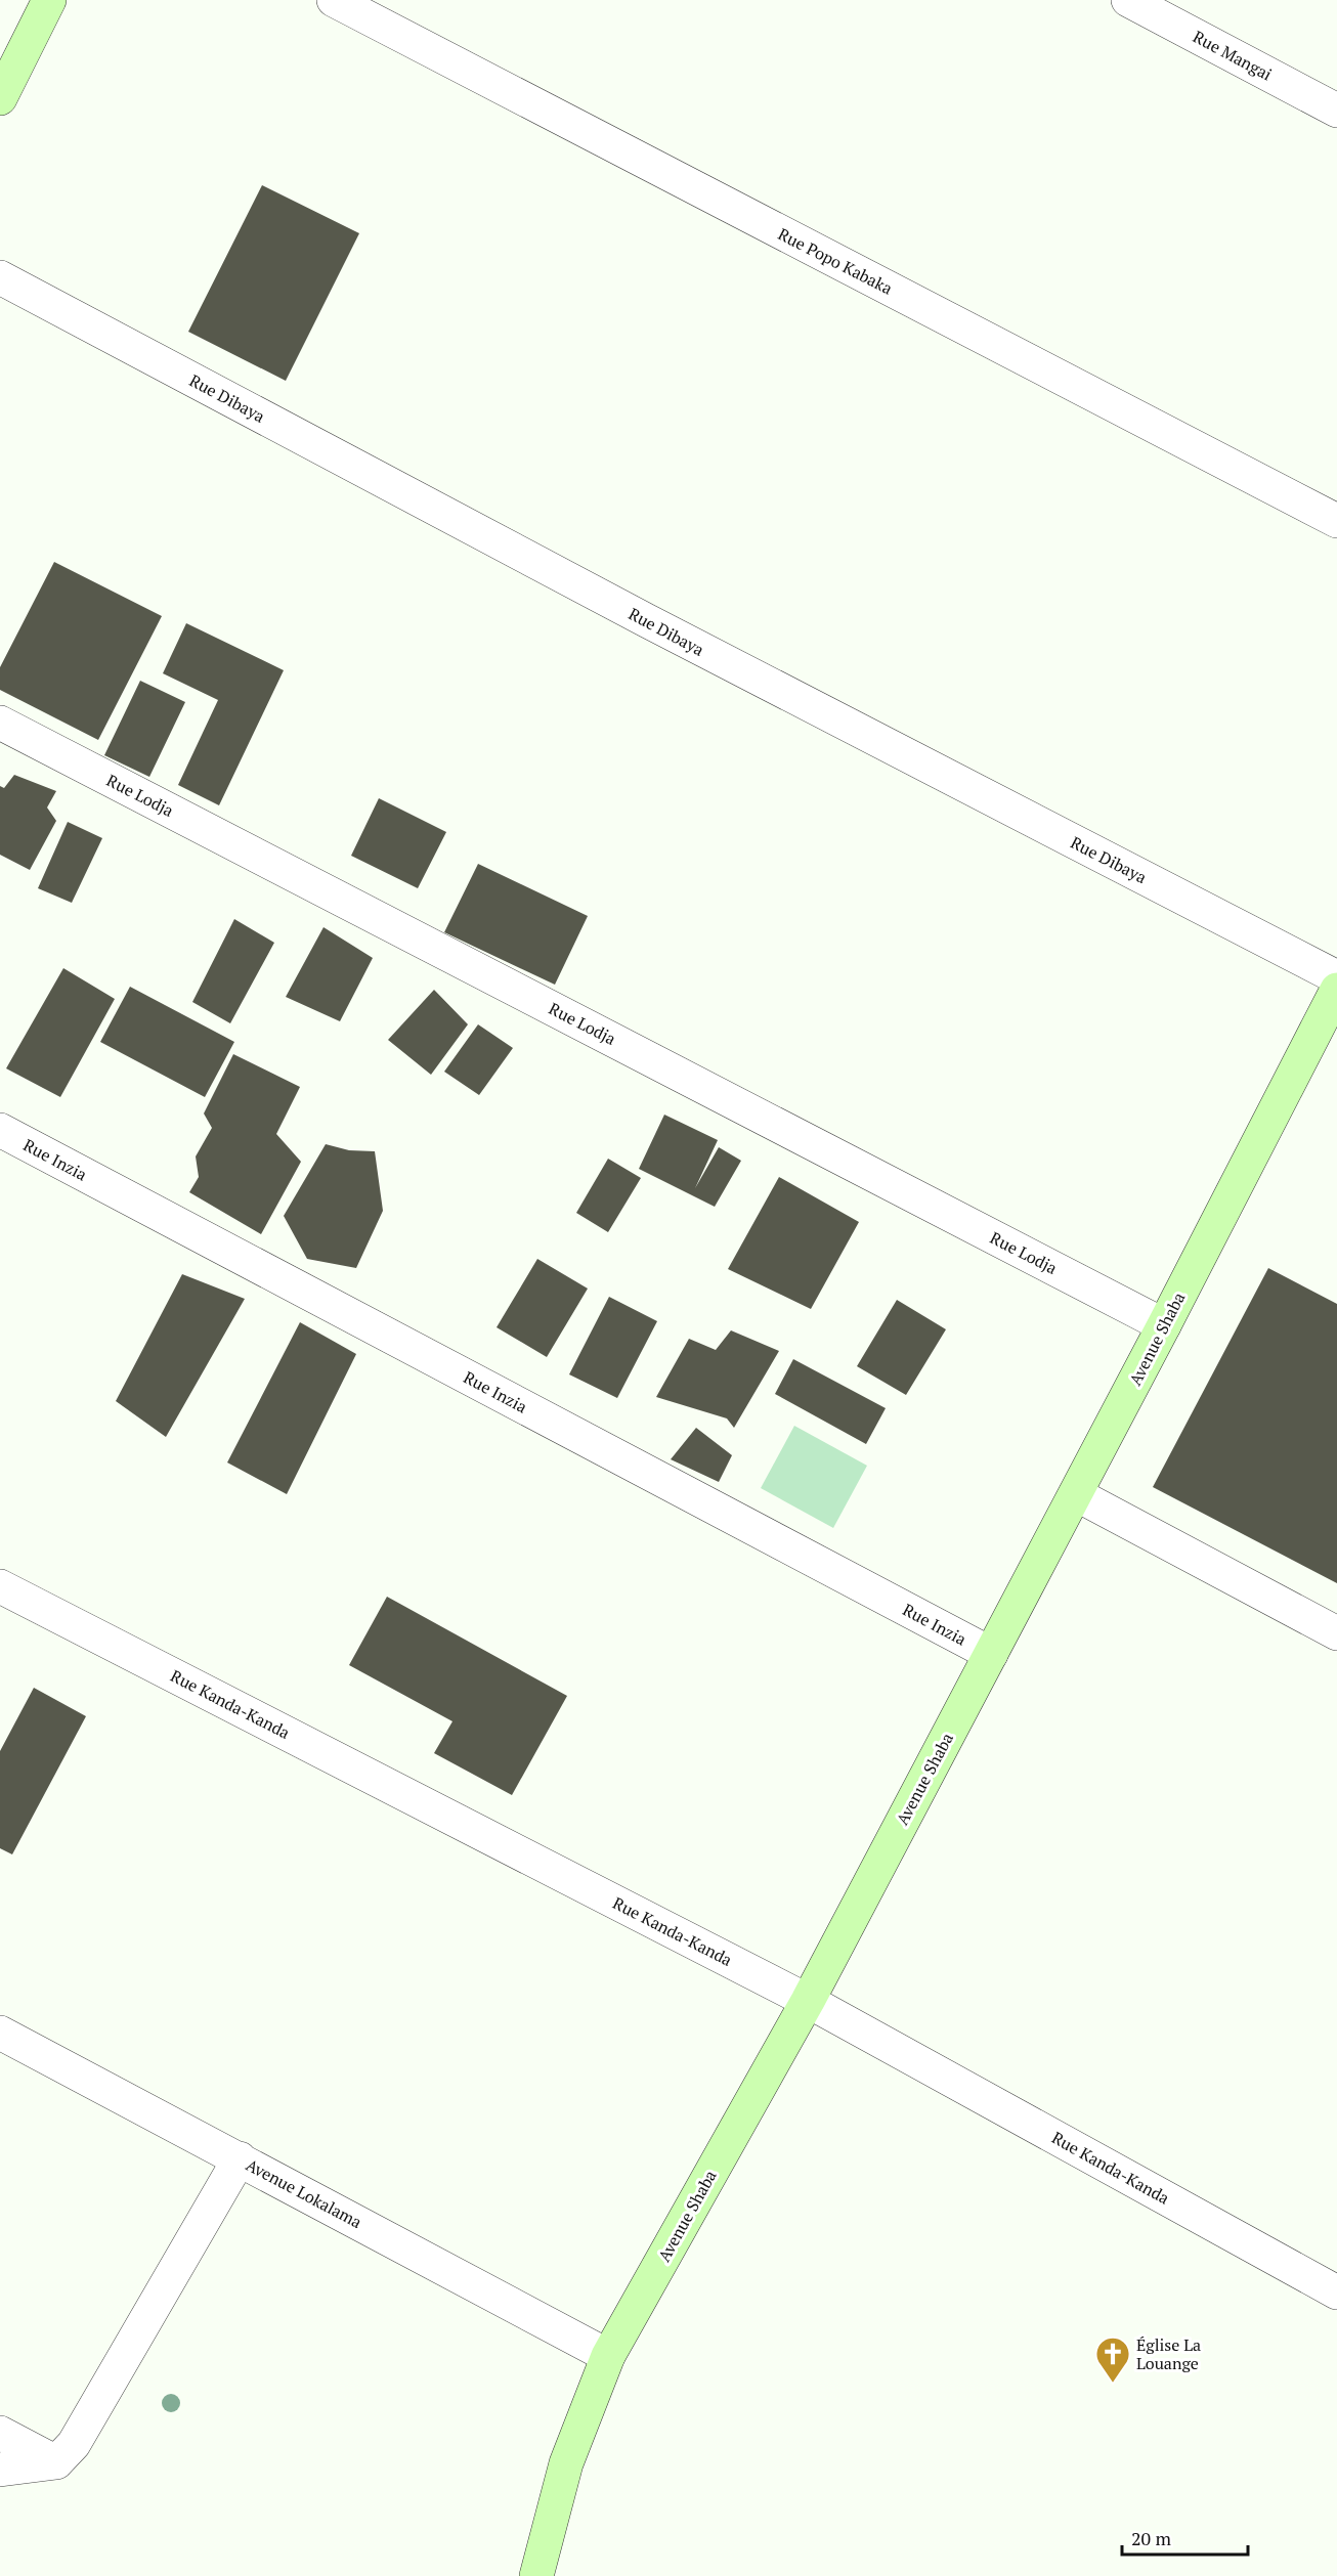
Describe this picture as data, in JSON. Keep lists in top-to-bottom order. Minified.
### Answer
{"streets":{"street":["Rue Mangai","Rue Popo Kabaka","Rue Dibaya","Rue Lodja","Rue Inzia","Avenue Shaba","Rue Kanda-Kanda","Avenue Lokalama"]},"crossings":[["Rue Lodja","Avenue Shaba"],["Rue Inzia","Avenue Shaba"],["Avenue Shaba","Rue Kanda-Kanda"],["Avenue Shaba","Avenue Lokalama"]],"places":{"church":["Église La Louange"]},"scale_bar":"20 m"}
